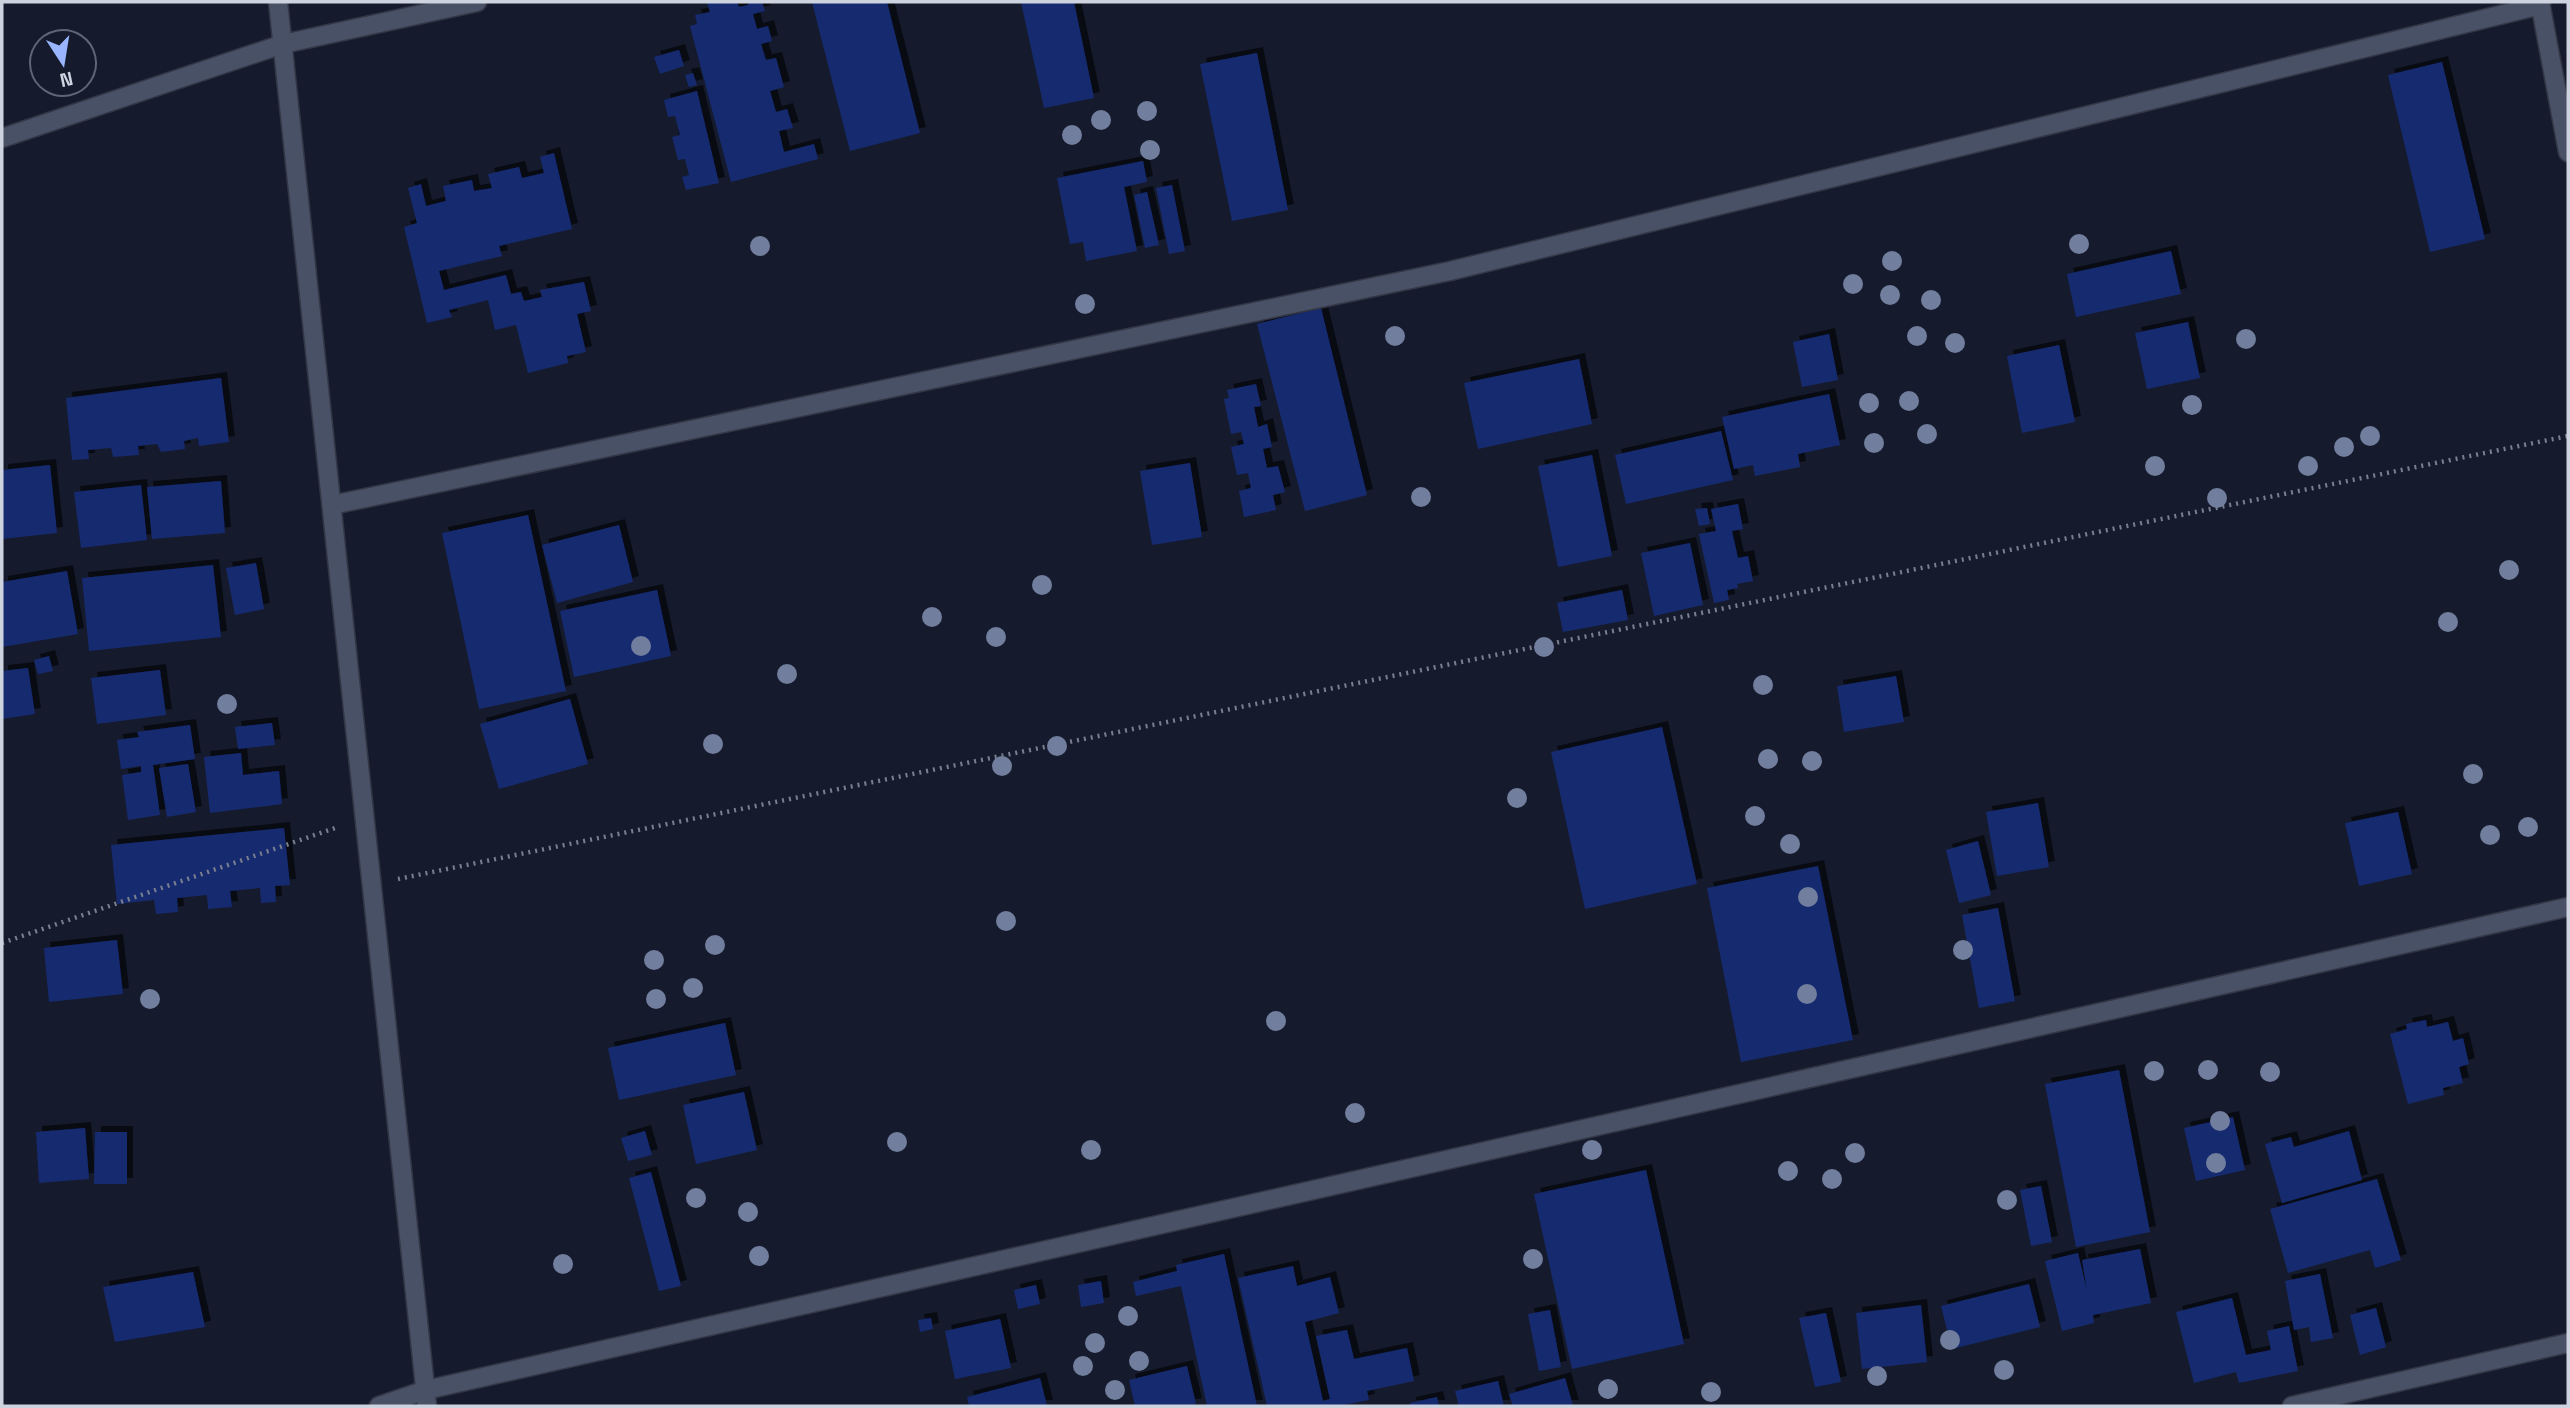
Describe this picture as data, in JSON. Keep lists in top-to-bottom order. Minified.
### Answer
{"north":"bottom"}
